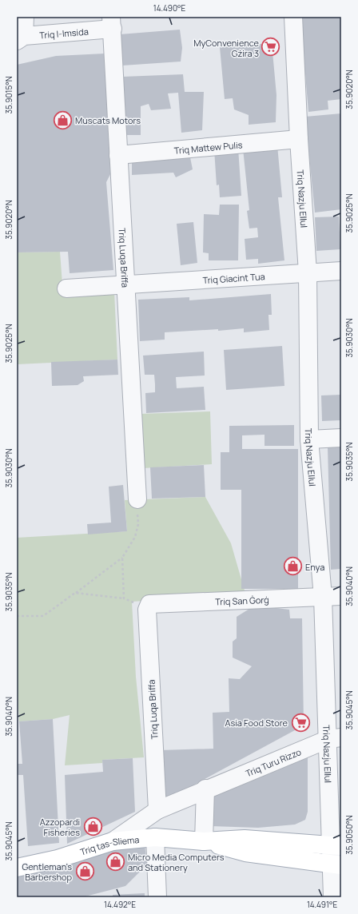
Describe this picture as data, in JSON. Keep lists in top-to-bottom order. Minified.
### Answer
{"streets":{"main road":["Triq tas-Sliema"],"street":["Triq l-Imsida","Triq Mattew Pulis","Triq Nazju Ellul","Triq Luqa Briffa","Triq Giacint Tua","Triq San Ġorġ","Triq Turu Rizzo"]},"crossings":[["Triq l-Imsida","Triq Luqa Briffa"],["Triq Mattew Pulis","Triq Nazju Ellul"],["Triq Mattew Pulis","Triq Luqa Briffa"],["Triq Nazju Ellul","Triq Giacint Tua"],["Triq Nazju Ellul","Triq San Ġorġ"],["Triq Nazju Ellul","Triq Turu Rizzo"],["Triq Nazju Ellul","Triq tas-Sliema"],["Triq Luqa Briffa","Triq Giacint Tua"],["Triq Luqa Briffa","Triq San Ġorġ"],["Triq Luqa Briffa","Triq Turu Rizzo"],["Triq Turu Rizzo","Triq tas-Sliema"]],"places":{"supermarket":["MyConvenience Gżira 3","Asia Food Store"],"shop":["Muscats Motors","Enya","Azzopardi Fisheries","Micro Media Computers and Stationery","Gentleman's Barbershop"]},"coordinates":["14.490°E","35.9020°N","35.9015°N","35.9025°N","35.9030°N","35.9035°N","35.9040°N","35.9045°N","35.9050°N","14.492°E","14.491°E"]}
